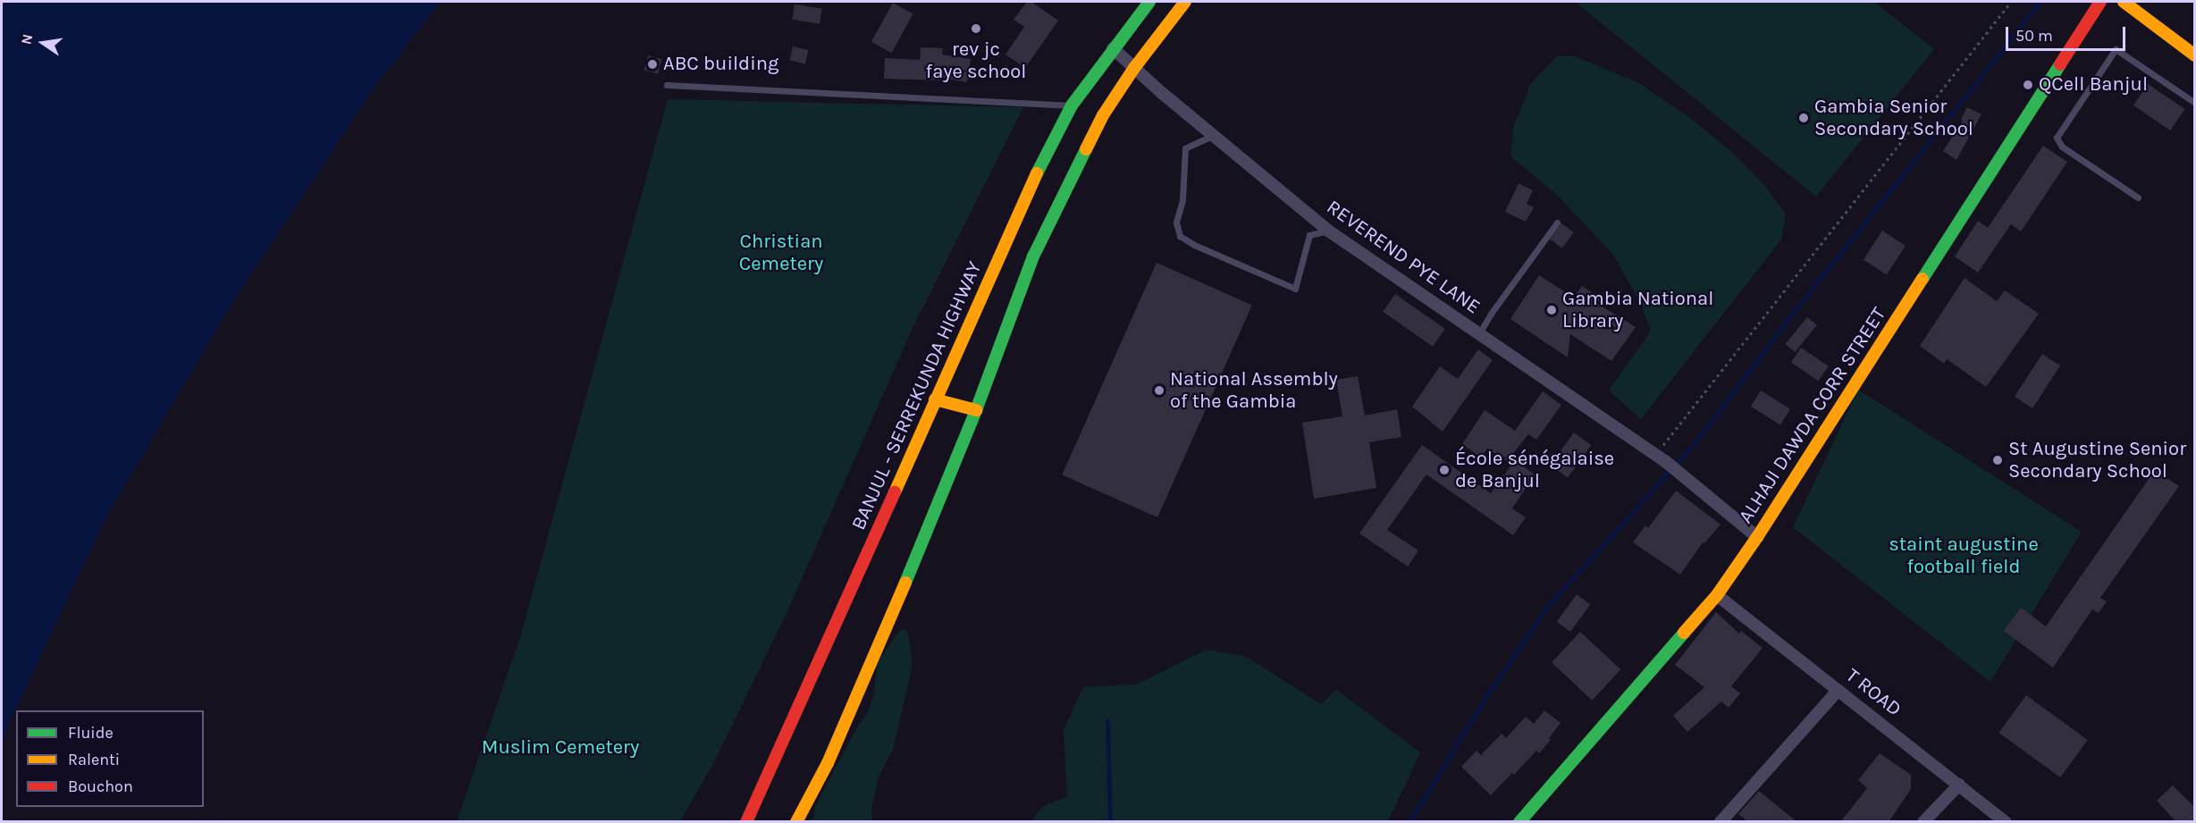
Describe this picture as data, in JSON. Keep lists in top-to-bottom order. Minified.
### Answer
{"streets":{"main road":["BANJUL - SERREKUNDA HIGHWAY","ALHAJI DAWDA CORR STREET"],"street":["REVEREND PYE LANE","T ROAD"]},"crossings":[["REVEREND PYE LANE","BANJUL - SERREKUNDA HIGHWAY"],["REVEREND PYE LANE","ALHAJI DAWDA CORR STREET"],["ALHAJI DAWDA CORR STREET","T ROAD"]],"parks":["Christian Cemetery","staint augustine football field","Muslim Cemetery"],"places":["rev jc faye school","ABC building","QCell Banjul","Gambia Senior Secondary School","Gambia National Library","National Assembly of the Gambia","St Augustine Senior Secondary School","École sénégalaise de Banjul"],"legend":["Fluide","Ralenti","Bouchon"],"scale_bar":"50 m","north":"left"}
